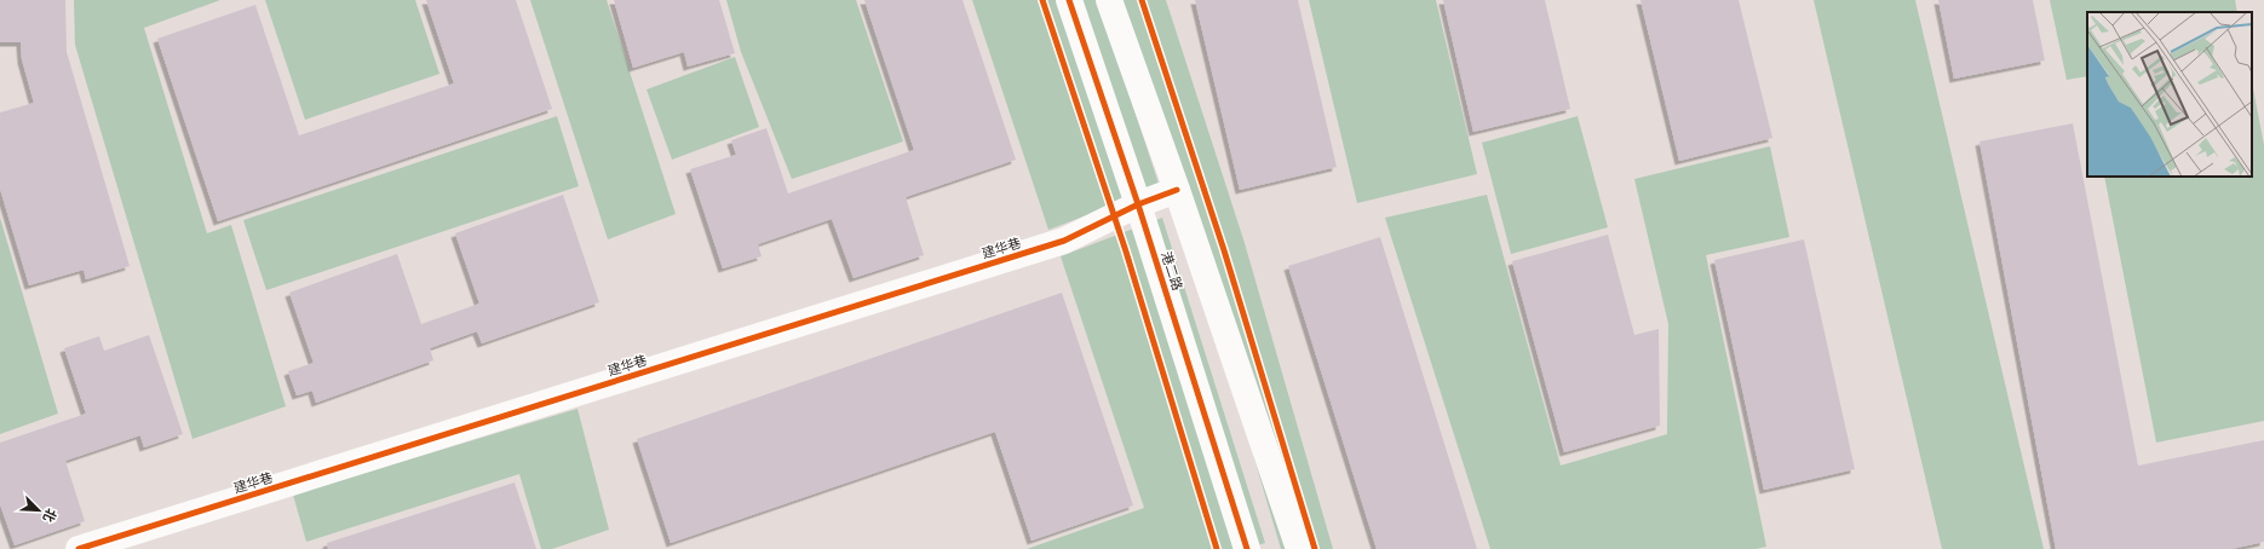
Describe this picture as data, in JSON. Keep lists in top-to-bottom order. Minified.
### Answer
{"streets":{"street":["建华巷","港二路"]},"crossings":[["建华巷","港二路"]],"north":"bottom right"}
